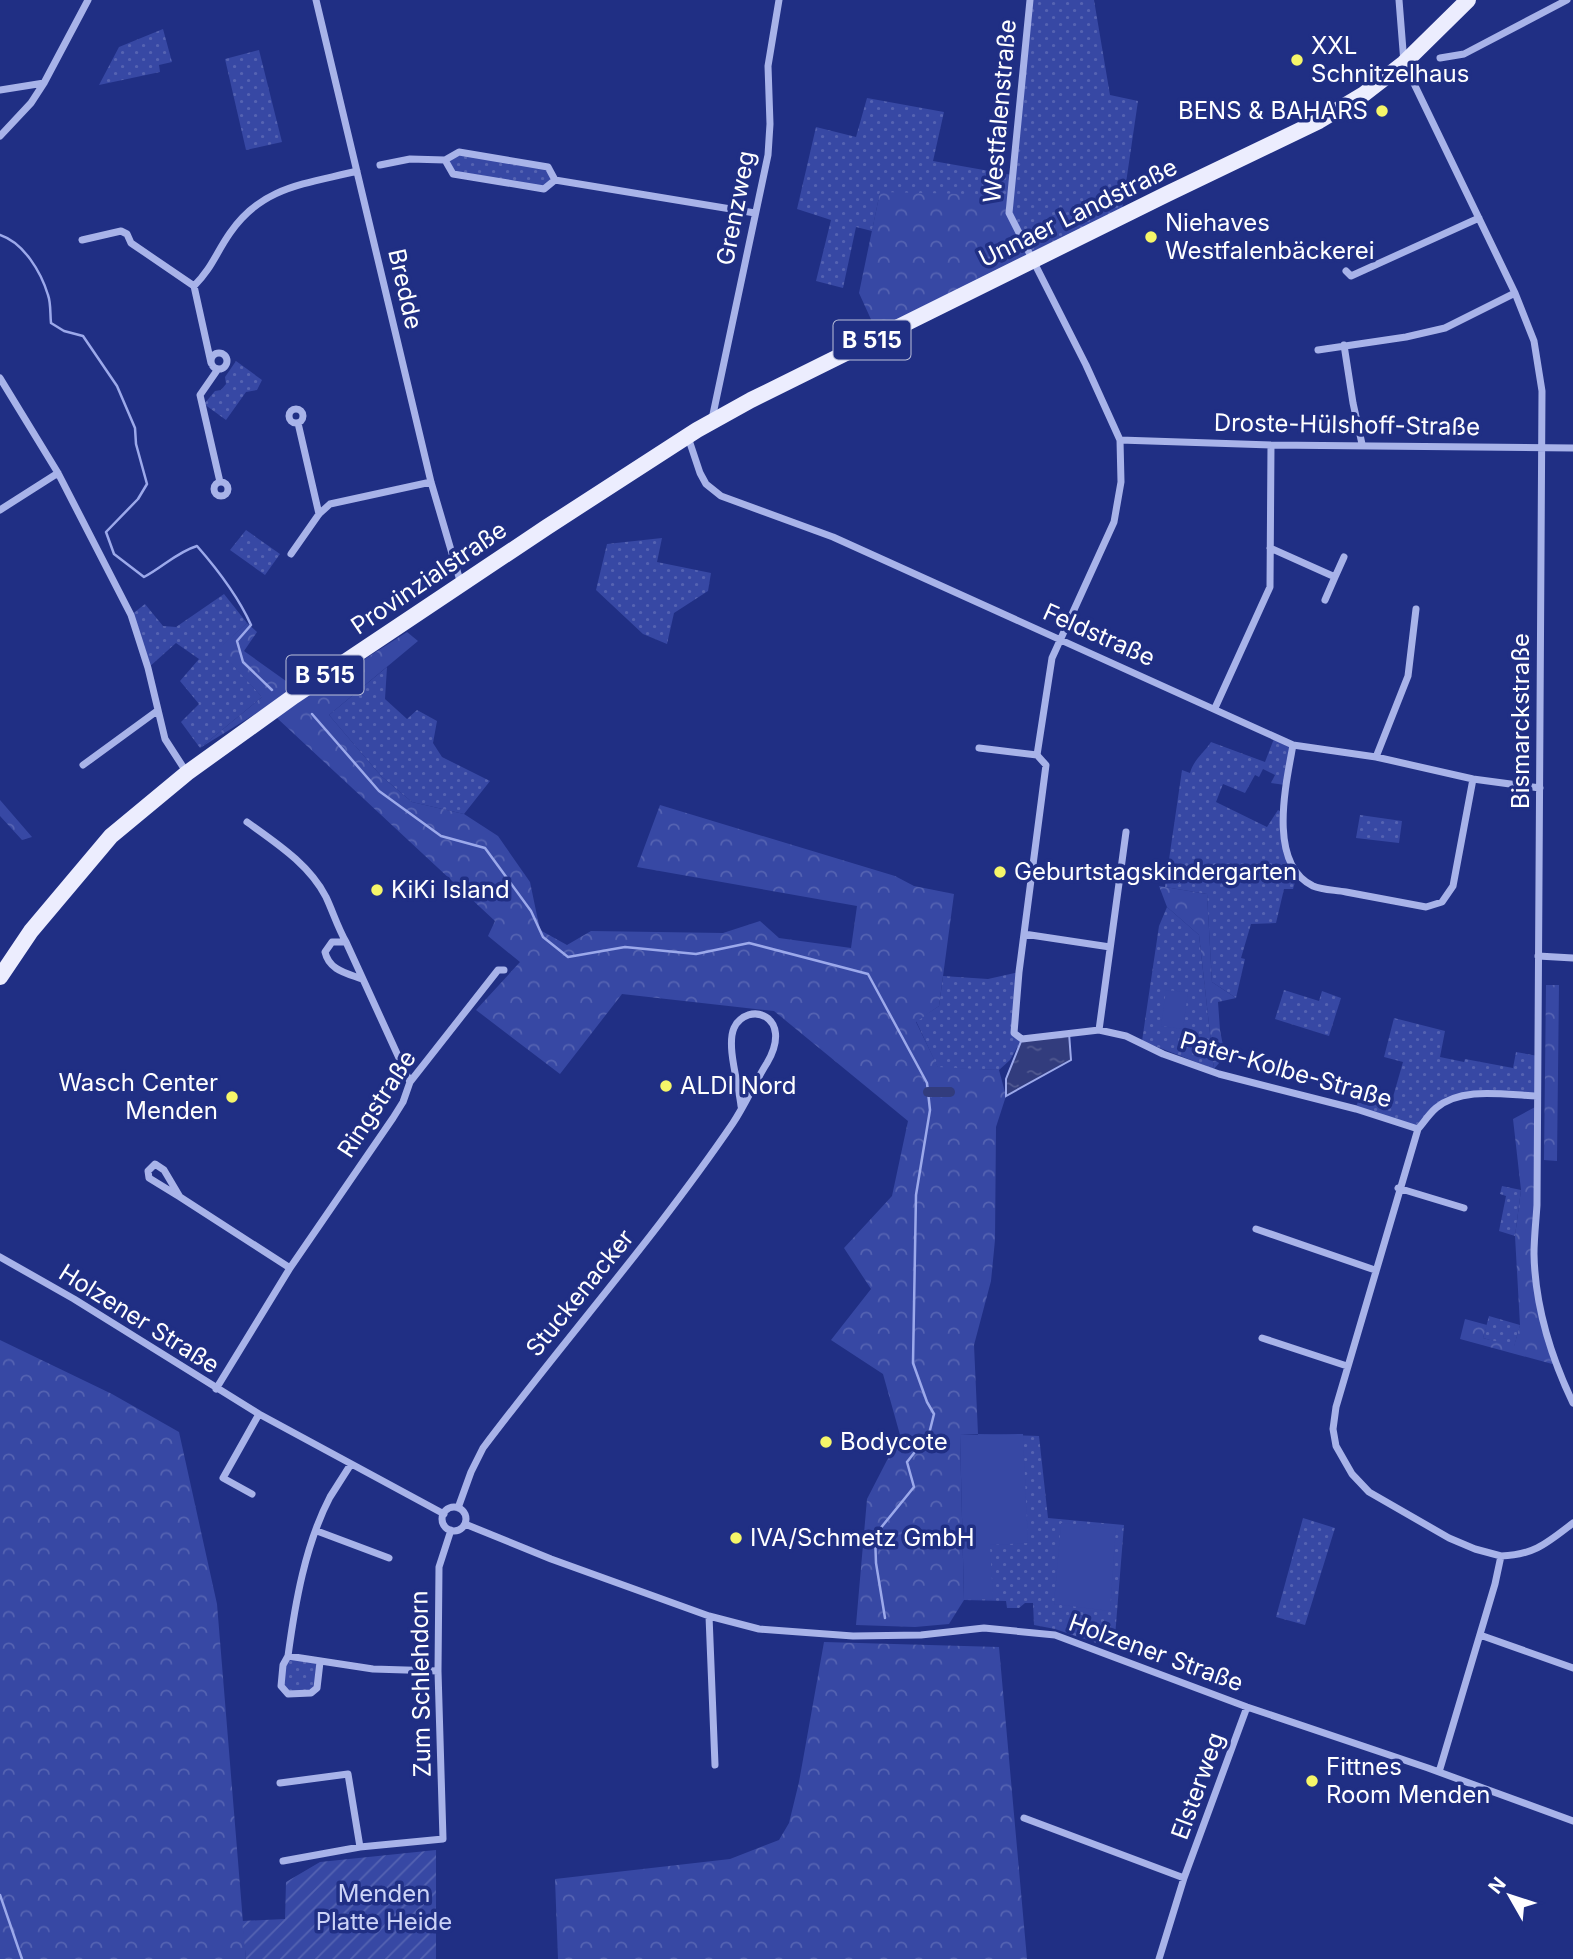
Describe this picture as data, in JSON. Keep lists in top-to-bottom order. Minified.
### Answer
{"streets":{"main road":["Unnaer Landstraße","B 515","Provinzialstraße"],"street":["Westfalenstraße","Grenzweg","Bredde","Droste-Hülshoff-Straße","Feldstraße","Bismarckstraße","Pater-Kolbe-Straße","Ringstraße","Stuckenacker","Holzener Straße","Zum Schlehdorn","Elsterweg"]},"crossings":[["Westfalenstraße","Unnaer Landstraße"],["Westfalenstraße","Pater-Kolbe-Straße"],["Grenzweg","Unnaer Landstraße"],["Unnaer Landstraße","Provinzialstraße"],["Unnaer Landstraße","Feldstraße"],["Unnaer Landstraße","Bismarckstraße"],["Unnaer Landstraße","Pater-Kolbe-Straße"],["Bredde","Provinzialstraße"],["Droste-Hülshoff-Straße","Bismarckstraße"],["Droste-Hülshoff-Straße","Pater-Kolbe-Straße"],["Provinzialstraße","Feldstraße"],["Feldstraße","Bismarckstraße"],["Feldstraße","Pater-Kolbe-Straße"],["Ringstraße","Holzener Straße"],["Stuckenacker","Holzener Straße"],["Stuckenacker","Zum Schlehdorn"],["Holzener Straße","Zum Schlehdorn"],["Holzener Straße","Elsterweg"]],"parks":["Menden Platte Heide"],"places":["XXL Schnitzelhaus","BENS & BAHARS","Niehaves Westfalenbäckerei","Geburtstagskindergarten","KiKi Island","ALDI Nord","Wasch Center Menden","Bodycote","IVA/Schmetz GmbH","Fittnes Room Menden"],"north":"top left"}
